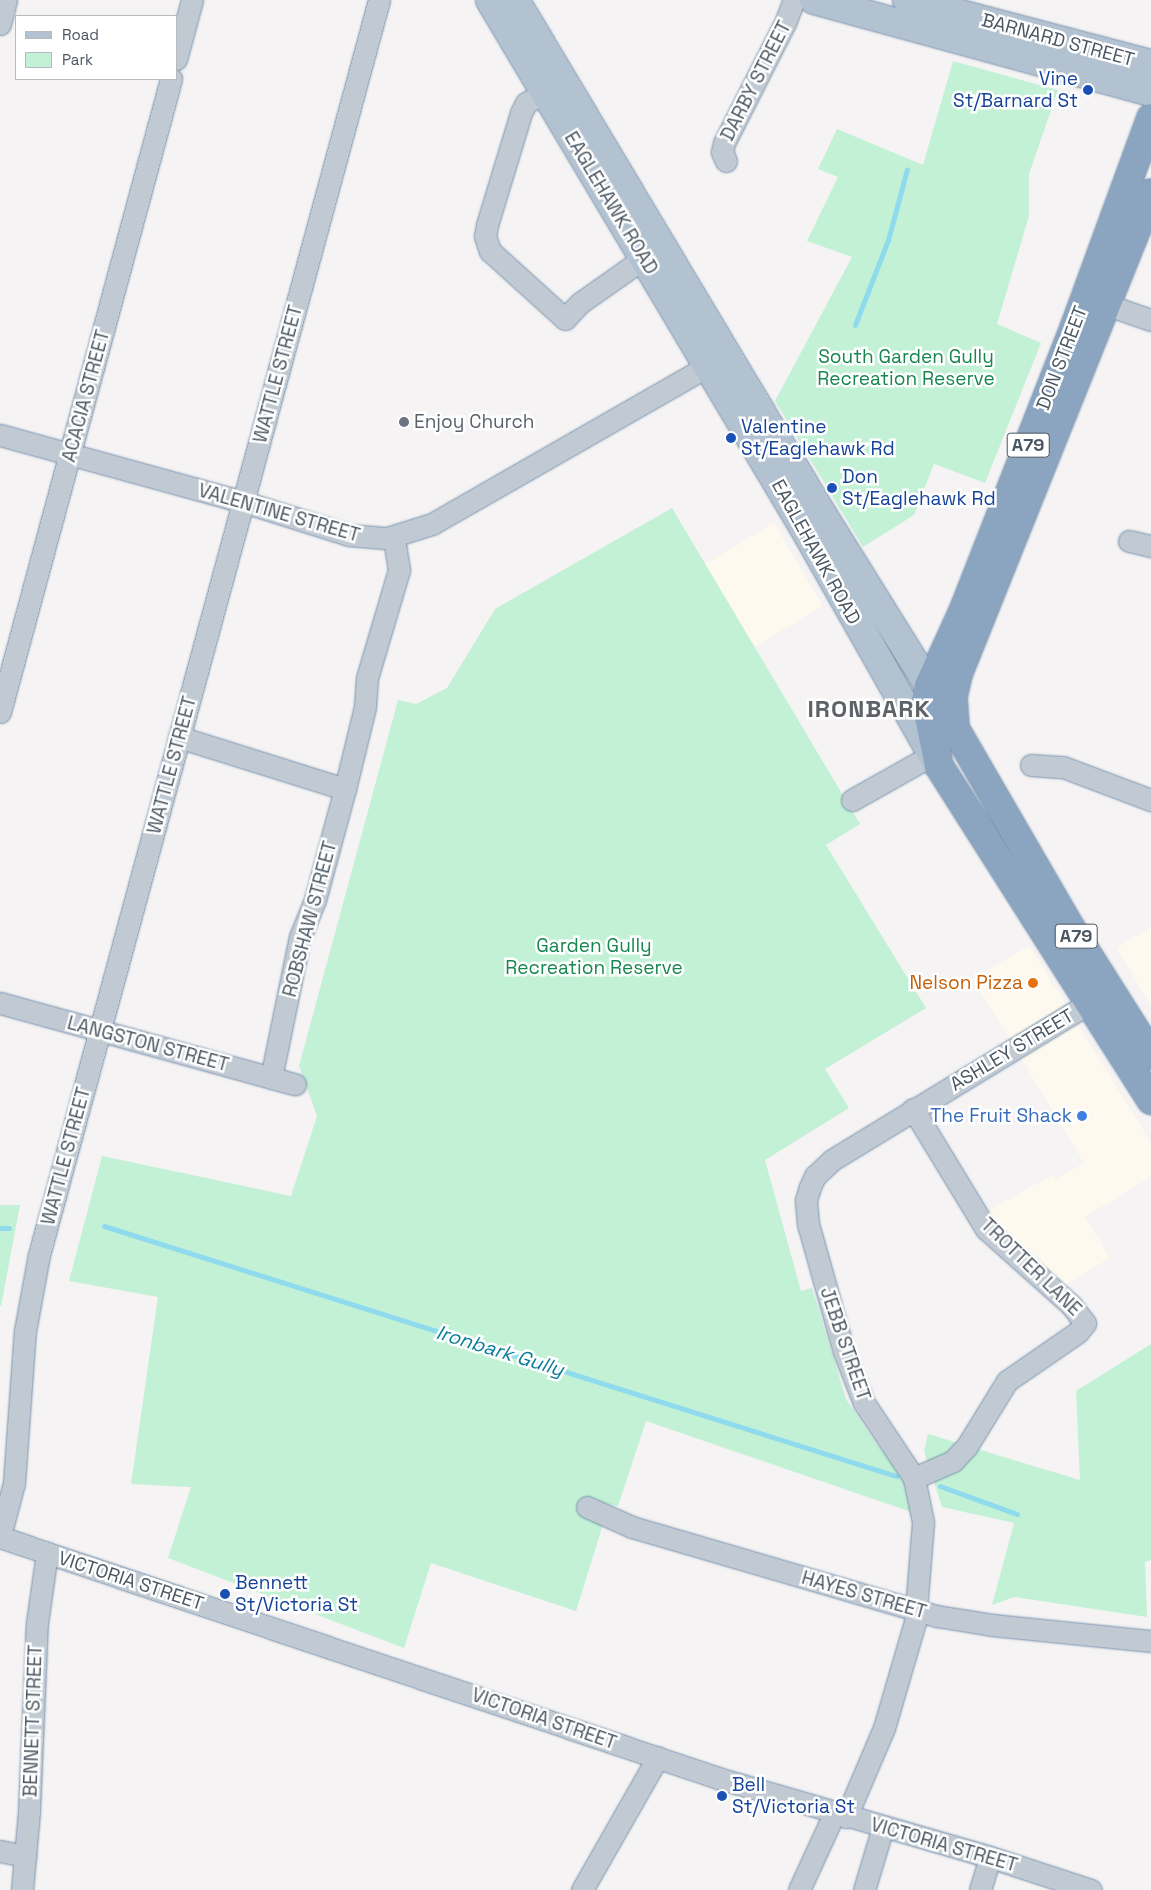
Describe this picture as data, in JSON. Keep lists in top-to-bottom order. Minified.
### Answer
{"streets":{"highway":["EAGLEHAWK ROAD","DON STREET","A79"],"main road":["BARNARD STREET"],"street":["DARBY STREET","WATTLE STREET","ACACIA STREET","VALENTINE STREET","ROBSHAW STREET","LANGSTON STREET","ASHLEY STREET","TROTTER LANE","JEBB STREET","VICTORIA STREET","HAYES STREET","BENNETT STREET"]},"crossings":[["EAGLEHAWK ROAD","DON STREET"],["EAGLEHAWK ROAD","VALENTINE STREET"],["EAGLEHAWK ROAD","ASHLEY STREET"],["WATTLE STREET","VALENTINE STREET"],["WATTLE STREET","LANGSTON STREET"],["WATTLE STREET","VICTORIA STREET"],["ACACIA STREET","VALENTINE STREET"],["VALENTINE STREET","ROBSHAW STREET"],["ROBSHAW STREET","LANGSTON STREET"],["ASHLEY STREET","TROTTER LANE"],["ASHLEY STREET","JEBB STREET"],["TROTTER LANE","JEBB STREET"],["JEBB STREET","VICTORIA STREET"],["JEBB STREET","HAYES STREET"],["VICTORIA STREET","BENNETT STREET"]],"districts":["IRONBARK"],"water":["Ironbark Gully"],"parks":["South Garden Gully Recreation Reserve","Garden Gully Recreation Reserve"],"places":["Vine St/Barnard St","Enjoy Church","Valentine St/Eaglehawk Rd","Don St/Eaglehawk Rd","Nelson Pizza","The Fruit Shack","Bennett St/Victoria St","Bell St/Victoria St"],"legend":["Road","Park"]}
